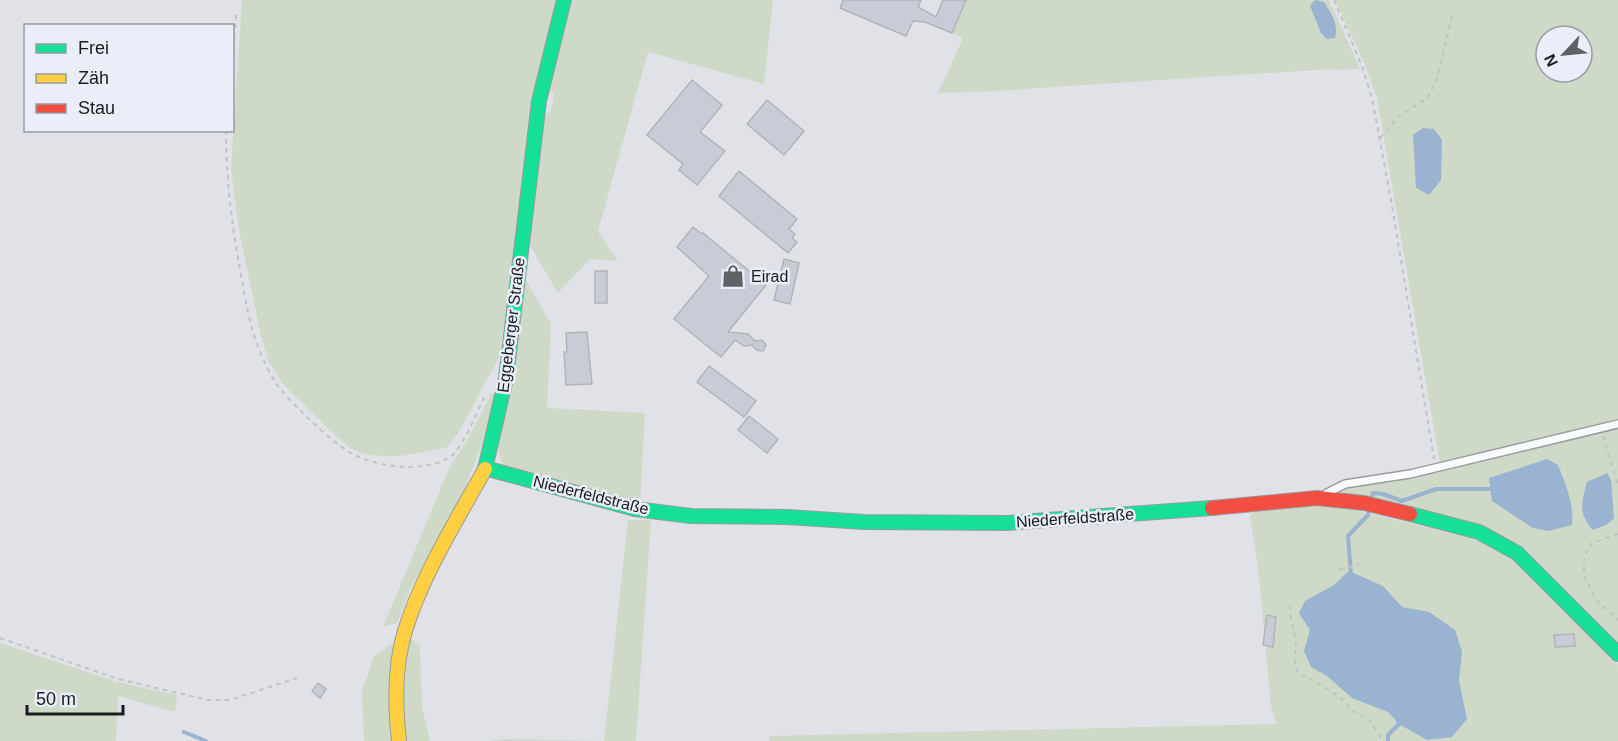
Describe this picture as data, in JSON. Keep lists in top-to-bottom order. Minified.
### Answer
{"streets":{"street":["Eggeberger Straße","Niederfeldstraße"]},"crossings":[["Eggeberger Straße","Niederfeldstraße"]],"places":{"shop":["Eirad"]},"legend":["Frei","Zäh","Stau"],"scale_bar":"50 m","north":"bottom left"}
